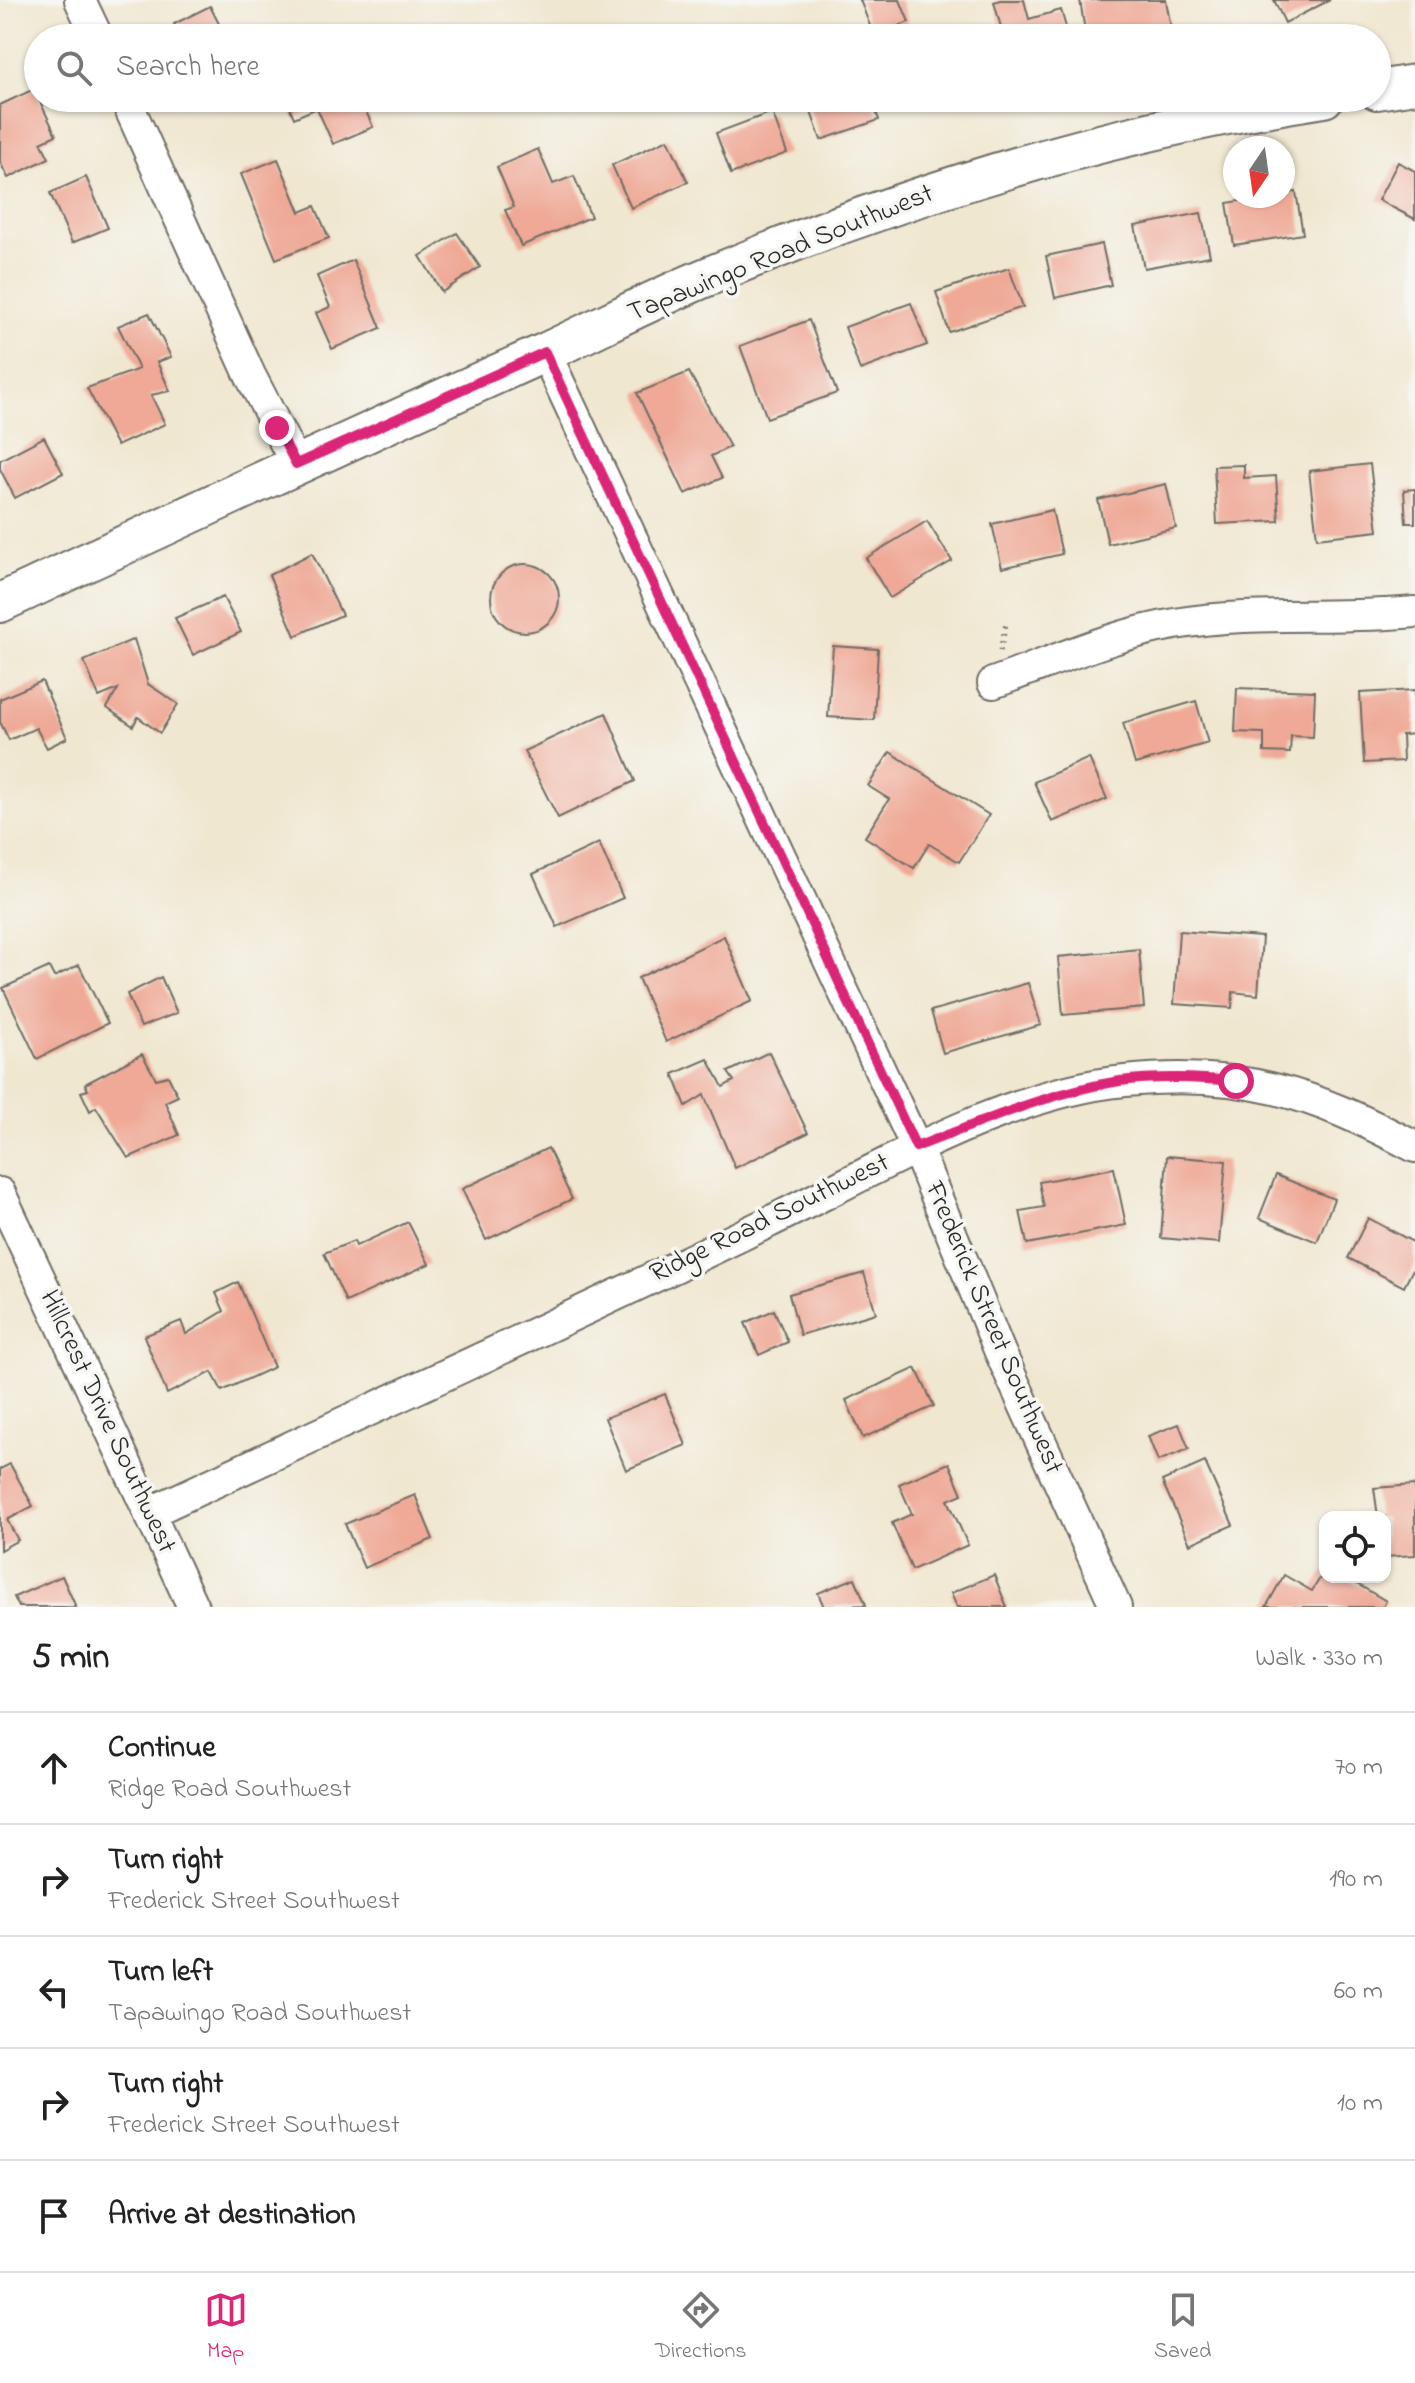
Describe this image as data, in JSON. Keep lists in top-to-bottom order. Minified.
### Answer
{"streets":{"street":["Tapawingo Road Southwest","Ridge Road Southwest","Frederick Street Southwest","Hillcrest Drive Southwest"]},"crossings":[["Tapawingo Road Southwest","Frederick Street Southwest"],["Ridge Road Southwest","Frederick Street Southwest"],["Ridge Road Southwest","Hillcrest Drive Southwest"]],"north":"bottom","page":{"search":"Search here","heading":["5 min","Walk · 330 m"],"list":[["Continue","Ridge Road Southwest","70 m"],["Turn right","Frederick Street Southwest","190 m"],["Turn left","Tapawingo Road Southwest","60 m"],["Turn right","Frederick Street Southwest","10 m"],"Arrive at destination"],"nav":["Map","Directions","Saved"]}}
